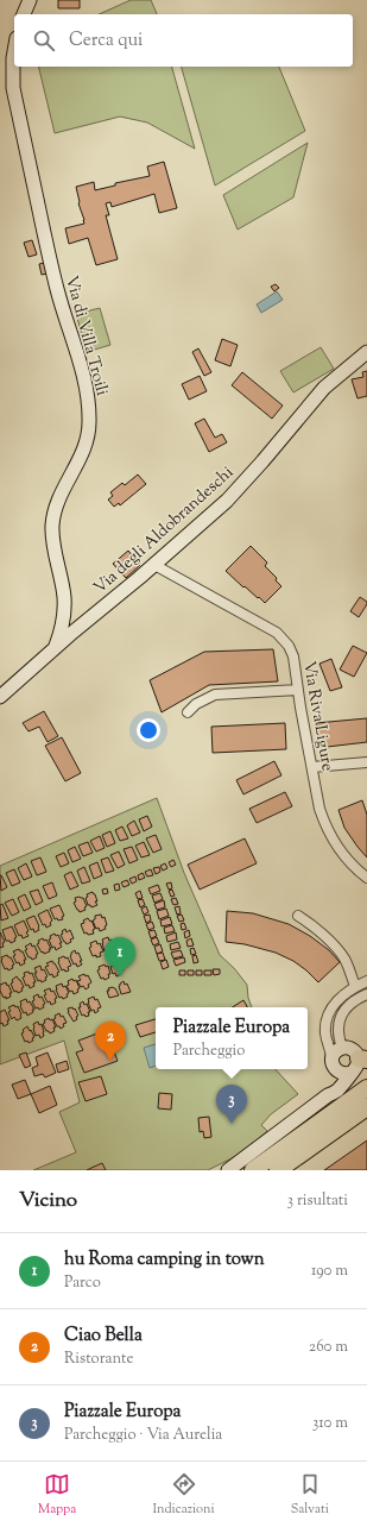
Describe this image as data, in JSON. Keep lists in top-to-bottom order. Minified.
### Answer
{"streets":{"street":["Via di Villa Troili","Via degli Aldobrandeschi","Via Riva Ligure"]},"crossings":[["Via di Villa Troili","Via degli Aldobrandeschi"],["Via degli Aldobrandeschi","Via Riva Ligure"]],"page":{"search":"Cerca qui","pins":["1","2","3"],"popup":["Piazzale Europa","Parcheggio"],"heading":["Vicino","3 risultati"],"list":[{"mark":"1","name":"hu Roma camping in town","note":"Parco","value":"190 m"},{"mark":"2","name":"Ciao Bella","note":"Ristorante","value":"260 m"},{"mark":"3","name":"Piazzale Europa","note":"Parcheggio · Via Aurelia","value":"310 m"}],"nav":["Mappa","Indicazioni","Salvati"]}}
